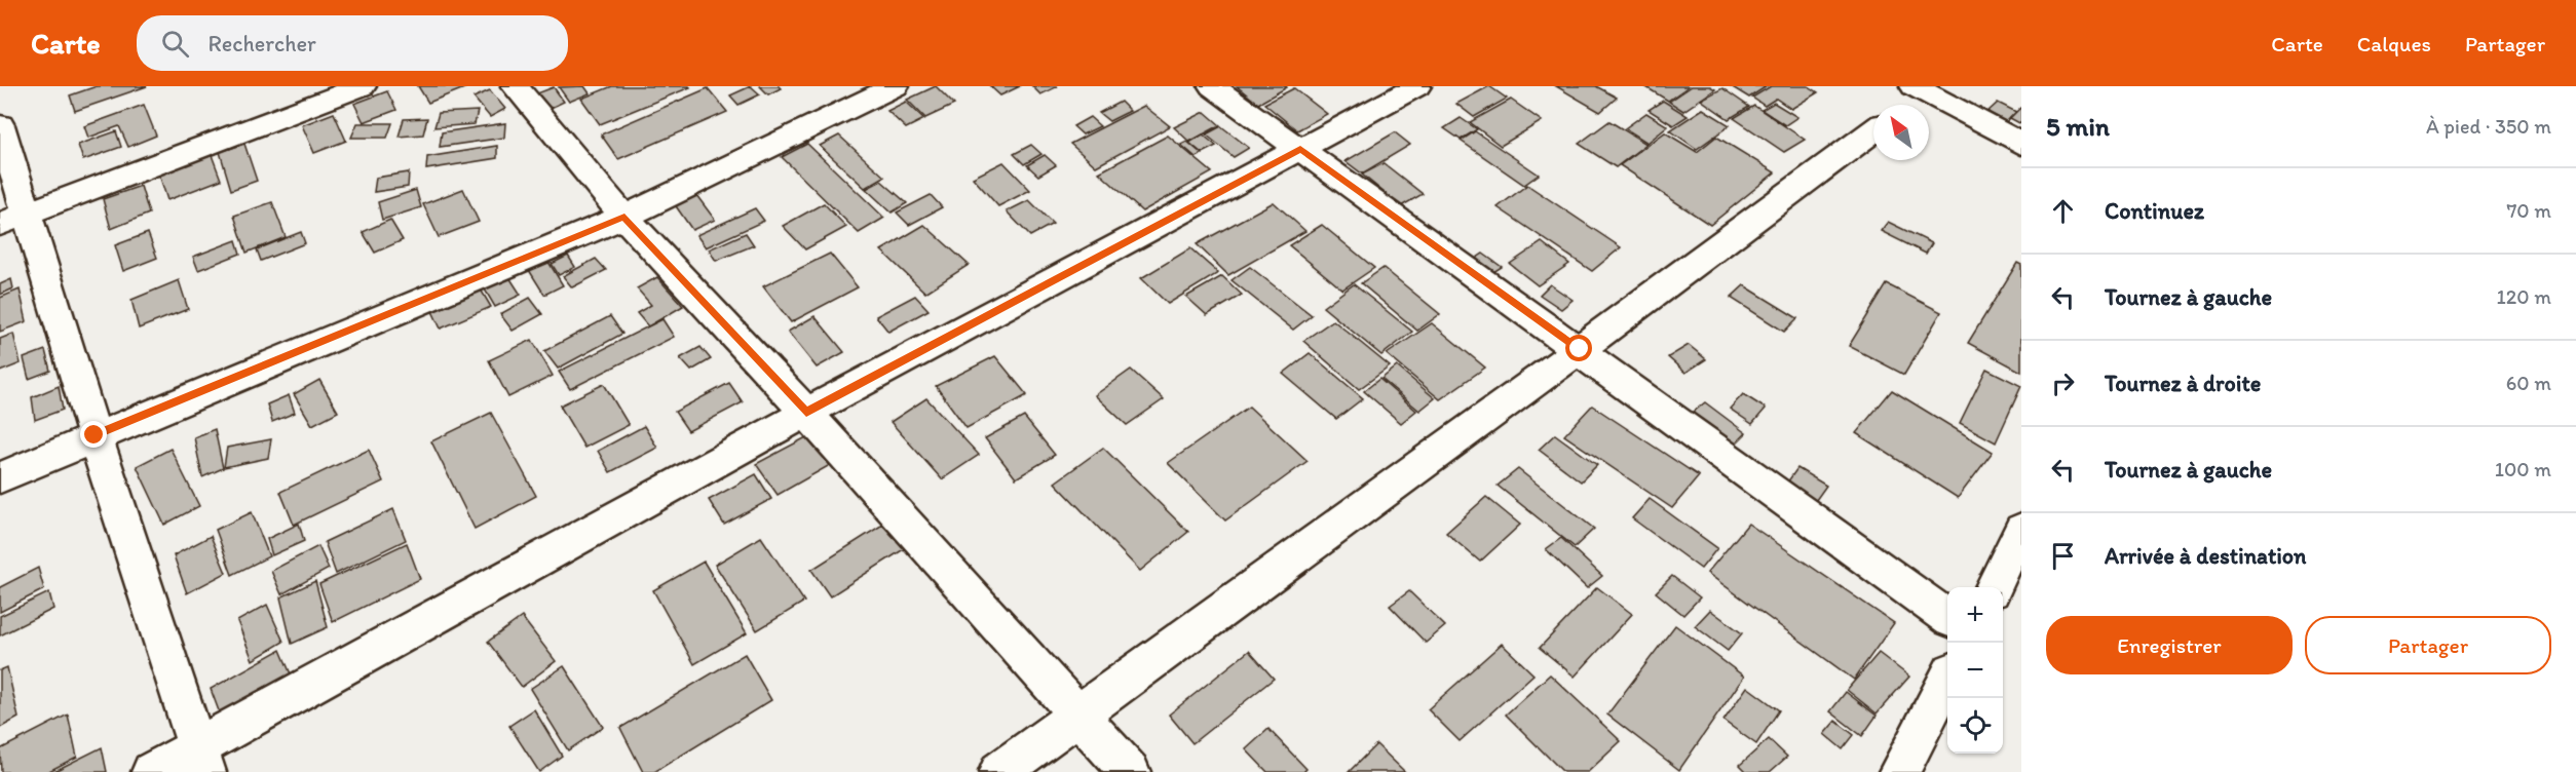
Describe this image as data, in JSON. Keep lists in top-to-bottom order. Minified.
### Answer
{"north":"top left","page":{"header":"Carte","search":"Rechercher","nav":["Carte","Calques","Partager"],"heading":["5 min","À pied · 350 m"],"list":[["Continuez","70 m"],["Tournez à gauche","120 m"],["Tournez à droite","60 m"],["Tournez à gauche","100 m"],"Arrivée à destination"],"map_buttons":["+","−"],"buttons":["Enregistrer","Partager"]}}
